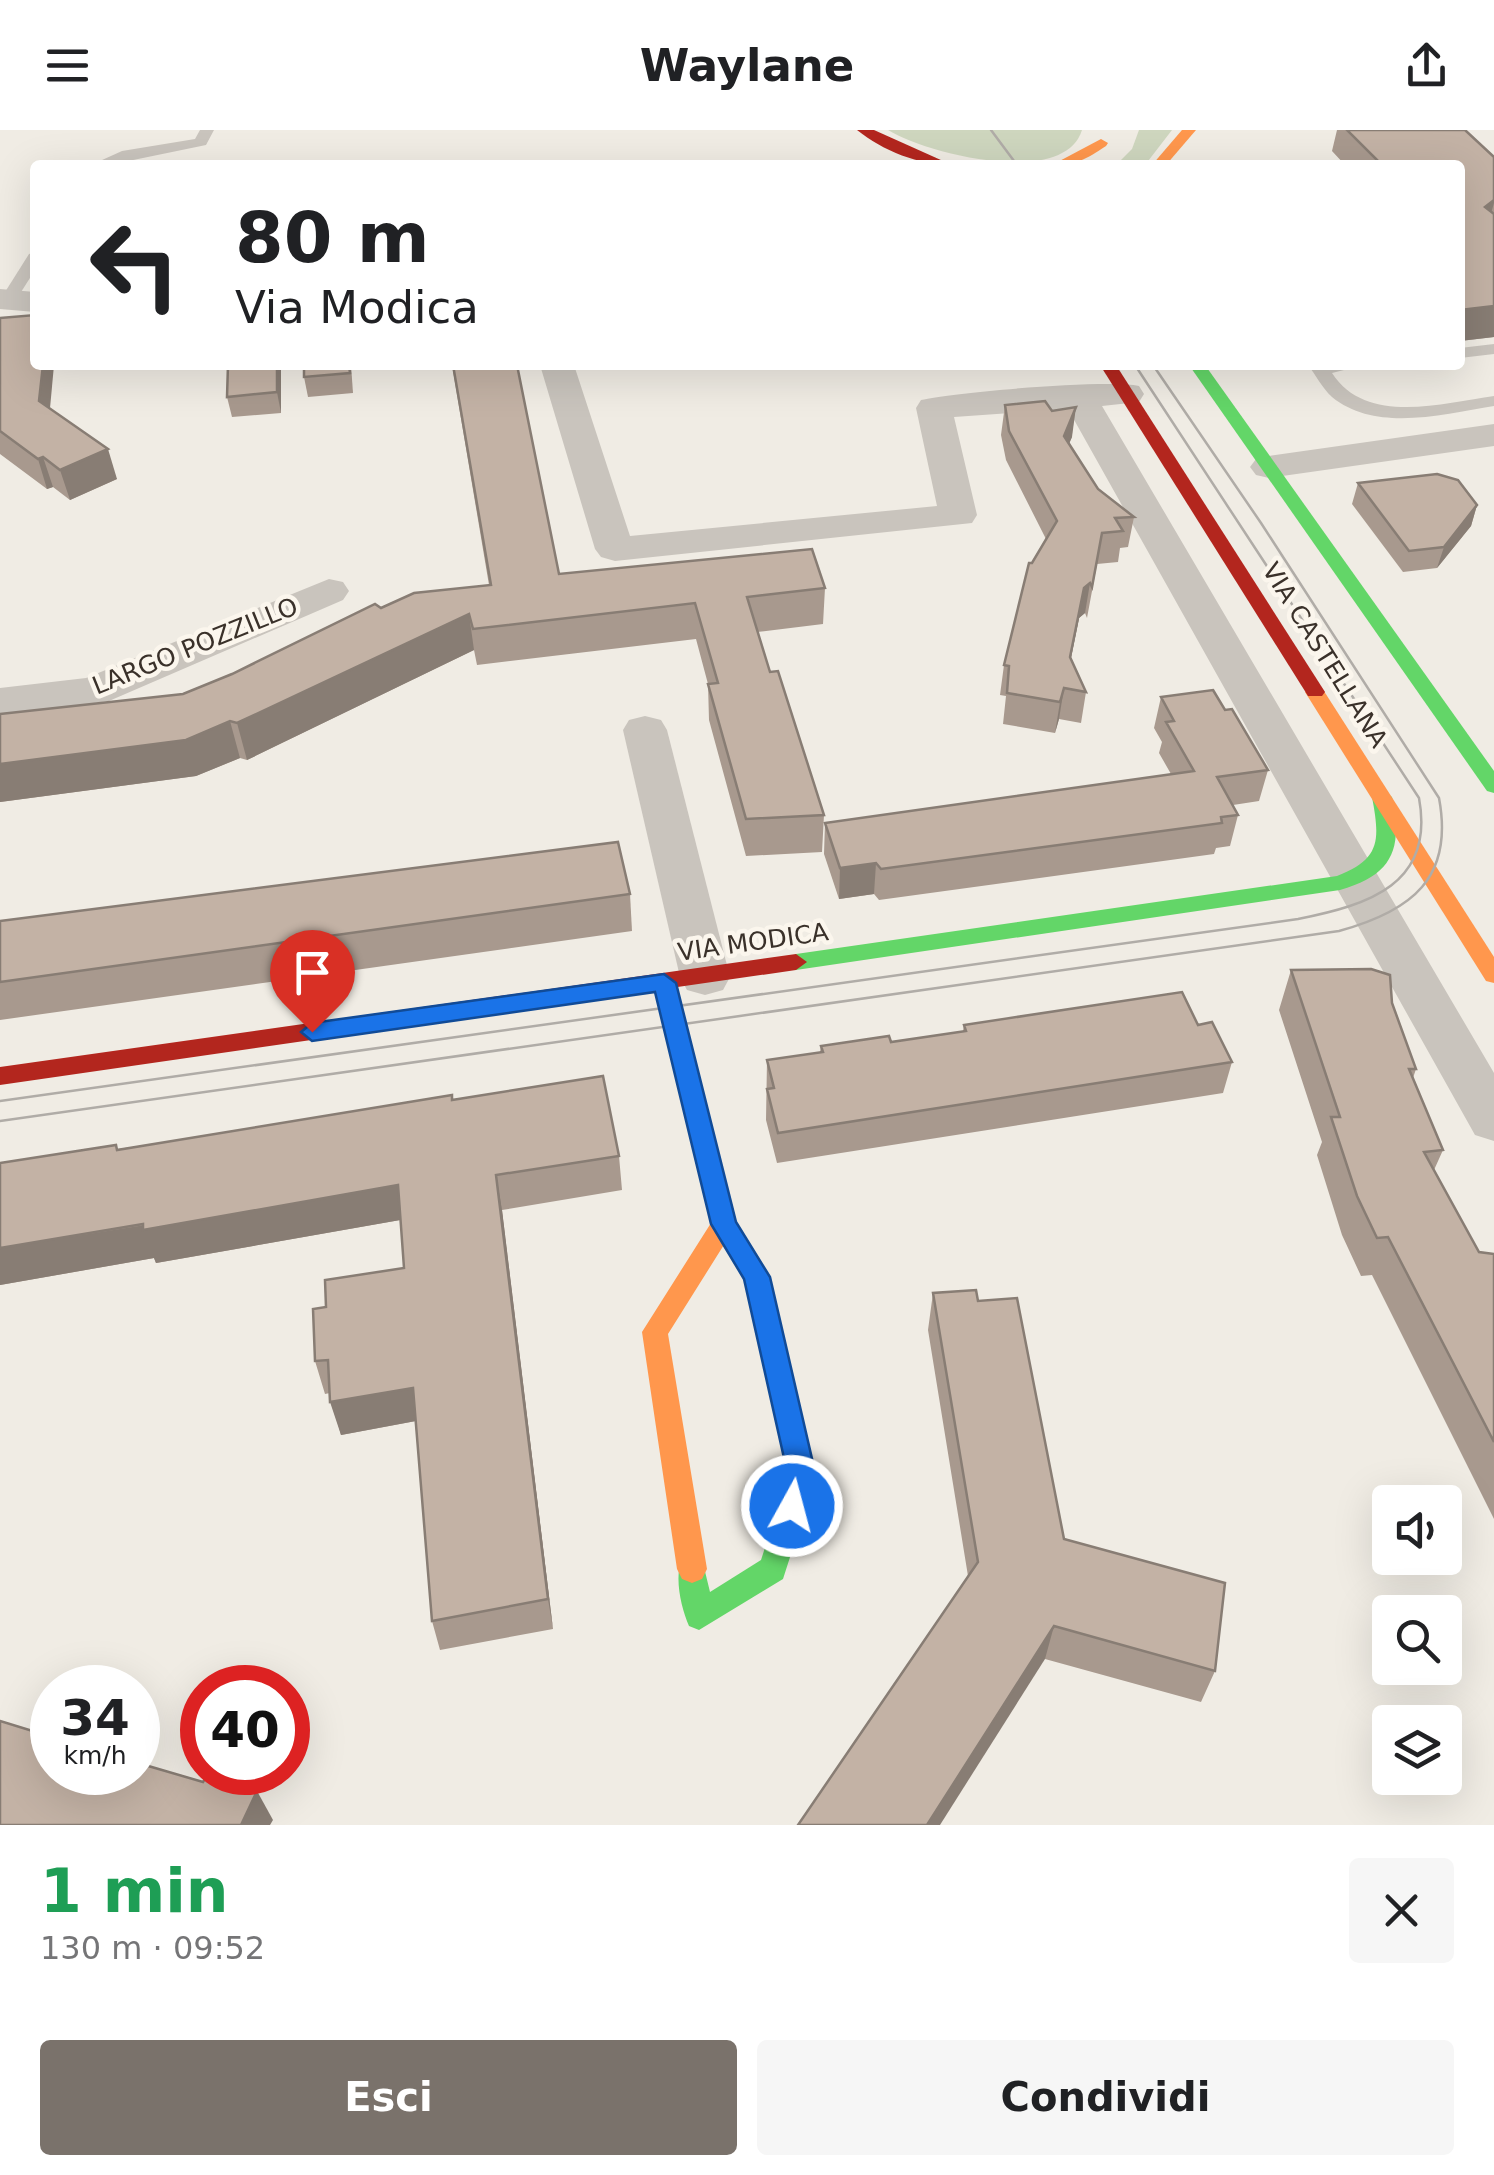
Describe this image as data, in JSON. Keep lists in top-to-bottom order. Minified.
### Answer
{"streets":{"street":["LARGO POZZILLO","VIA CASTELLANA","VIA MODICA"]},"page":{"header":"Waylane","turn":["80 m","Via Modica"],"speed":"34 km/h","limit":"40","heading":["1 min","130 m · 09:52"],"buttons":["Esci","Condividi"]}}
